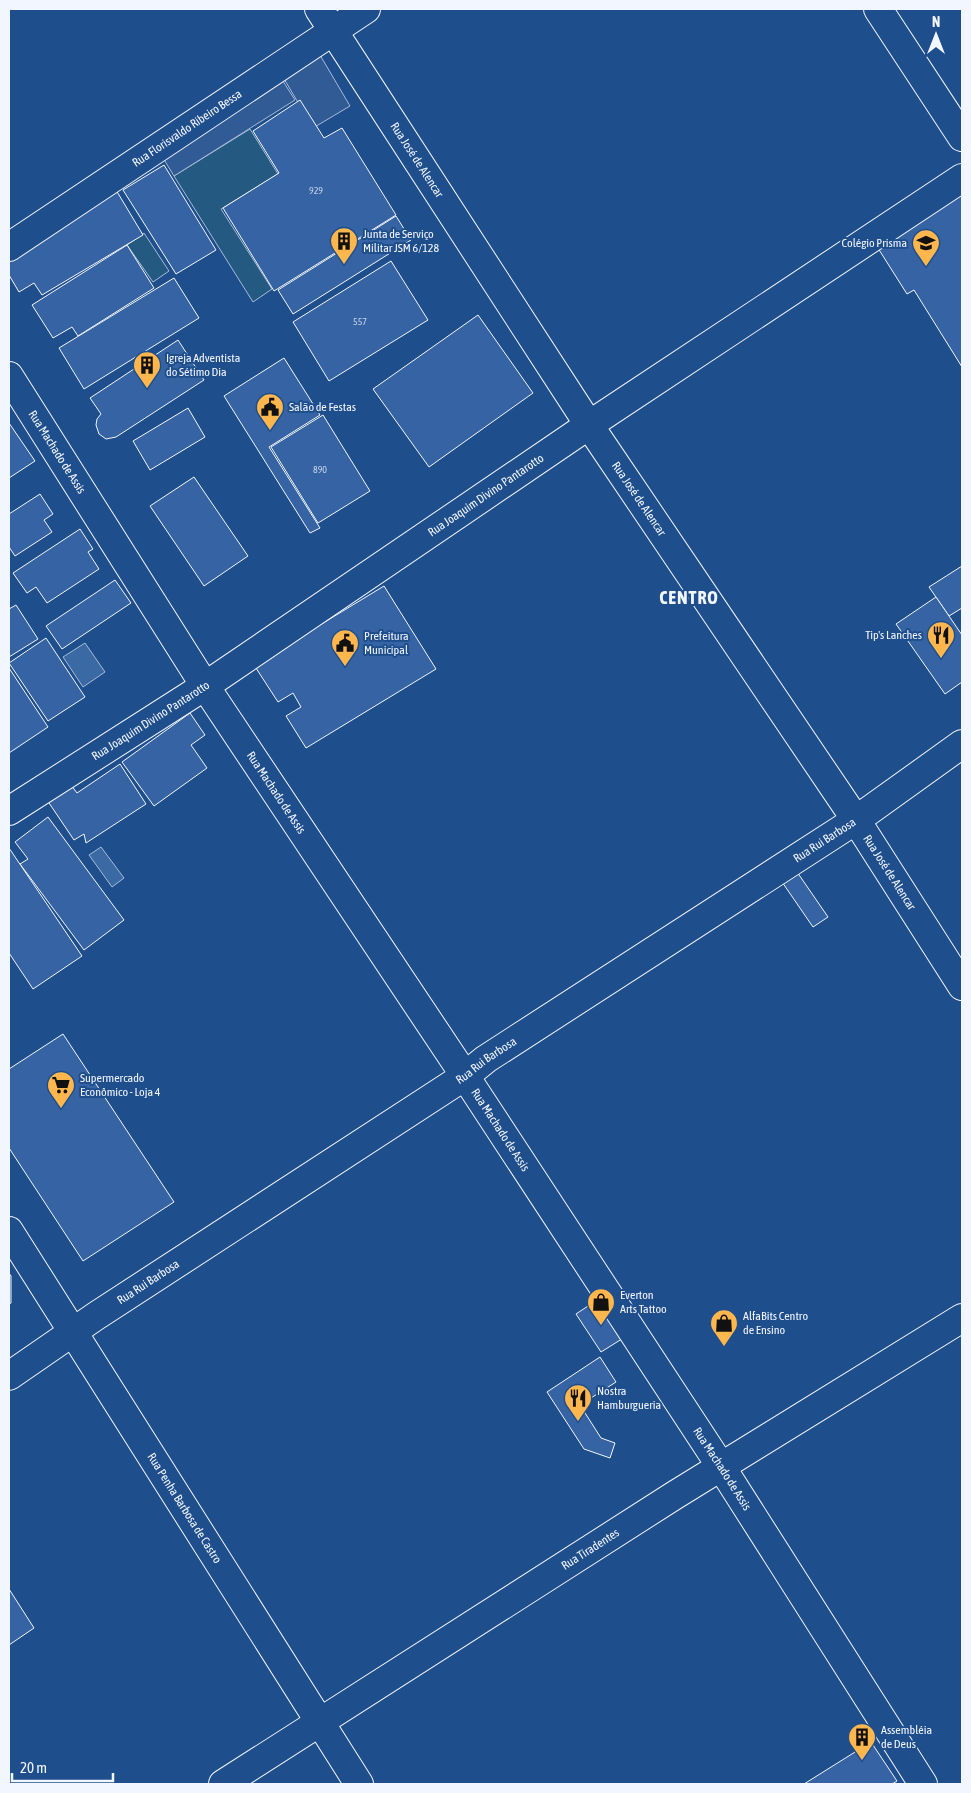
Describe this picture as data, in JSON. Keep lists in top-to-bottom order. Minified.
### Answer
{"streets":{"street":["Rua Florisvaldo Ribeiro Bessa","Rua José de Alencar","Rua Machado de Assis","Rua Joaquim Divino Pantarotto","Rua Rui Barbosa","Rua Penha Barbosa de Castro","Rua Tiradentes"]},"crossings":[["Rua Florisvaldo Ribeiro Bessa","Rua José de Alencar"],["Rua José de Alencar","Rua Joaquim Divino Pantarotto"],["Rua José de Alencar","Rua Rui Barbosa"],["Rua Machado de Assis","Rua Joaquim Divino Pantarotto"],["Rua Machado de Assis","Rua Rui Barbosa"],["Rua Machado de Assis","Rua Tiradentes"],["Rua Rui Barbosa","Rua Penha Barbosa de Castro"],["Rua Penha Barbosa de Castro","Rua Tiradentes"]],"districts":["CENTRO"],"places":{"building":["Junta de Serviço Militar JSM 6/128","Igreja Adventista do Sétimo Dia","Assembléia de Deus"],"school or university":["Colégio Prisma"],"public building":["Salão de Festas","Prefeitura Municipal"],"restaurant":["Tip's Lanches","Nostra Hamburgueria"],"supermarket":["Supermercado Econômico - Loja 4"],"shop":["Everton Arts Tattoo","AlfaBits Centro de Ensino"]},"house_numbers":["929","557","890"],"scale_bar":"20 m","north":"top"}
